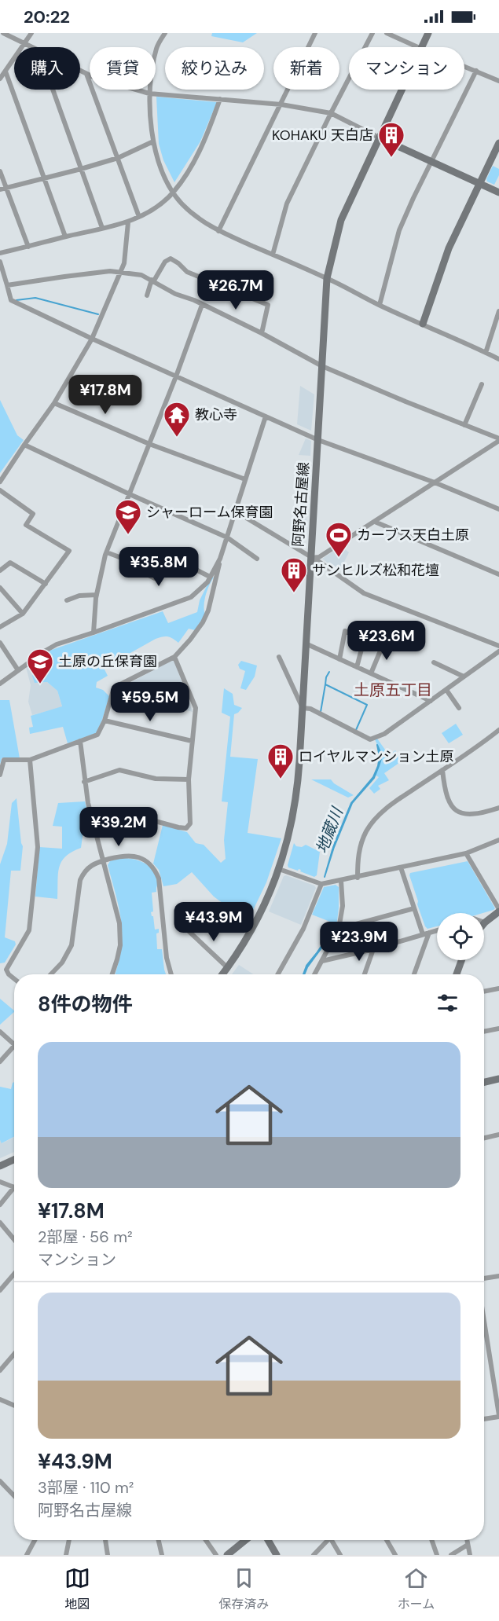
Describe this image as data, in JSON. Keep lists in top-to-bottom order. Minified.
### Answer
{"streets":{"main road":["阿野名古屋線"]},"districts":["土原五丁目"],"water":["地蔵川"],"places":{"building":["KOHAKU 天白店","サンヒルズ松和花壇","ロイヤルマンション土原"],"temple":["教心寺"],"school or university":["シャーローム保育園","土原の丘保育園"],"sports":["カーブス天白土原"]},"page":{"status":"20:22","chip":["購入","賃貸","絞り込み","新着","マンション"],"price":["¥26.7M","¥17.8M","¥35.8M","¥23.6M","¥59.5M","¥39.2M","¥43.9M","¥23.9M"],"heading":"8件の物件","list":[{"name":"¥17.8M","note":"2部屋 · 56 m² · マンション"},{"name":"¥43.9M","note":"3部屋 · 110 m² · 阿野名古屋線"}],"tabs":["地図","保存済み","ホーム"]}}
